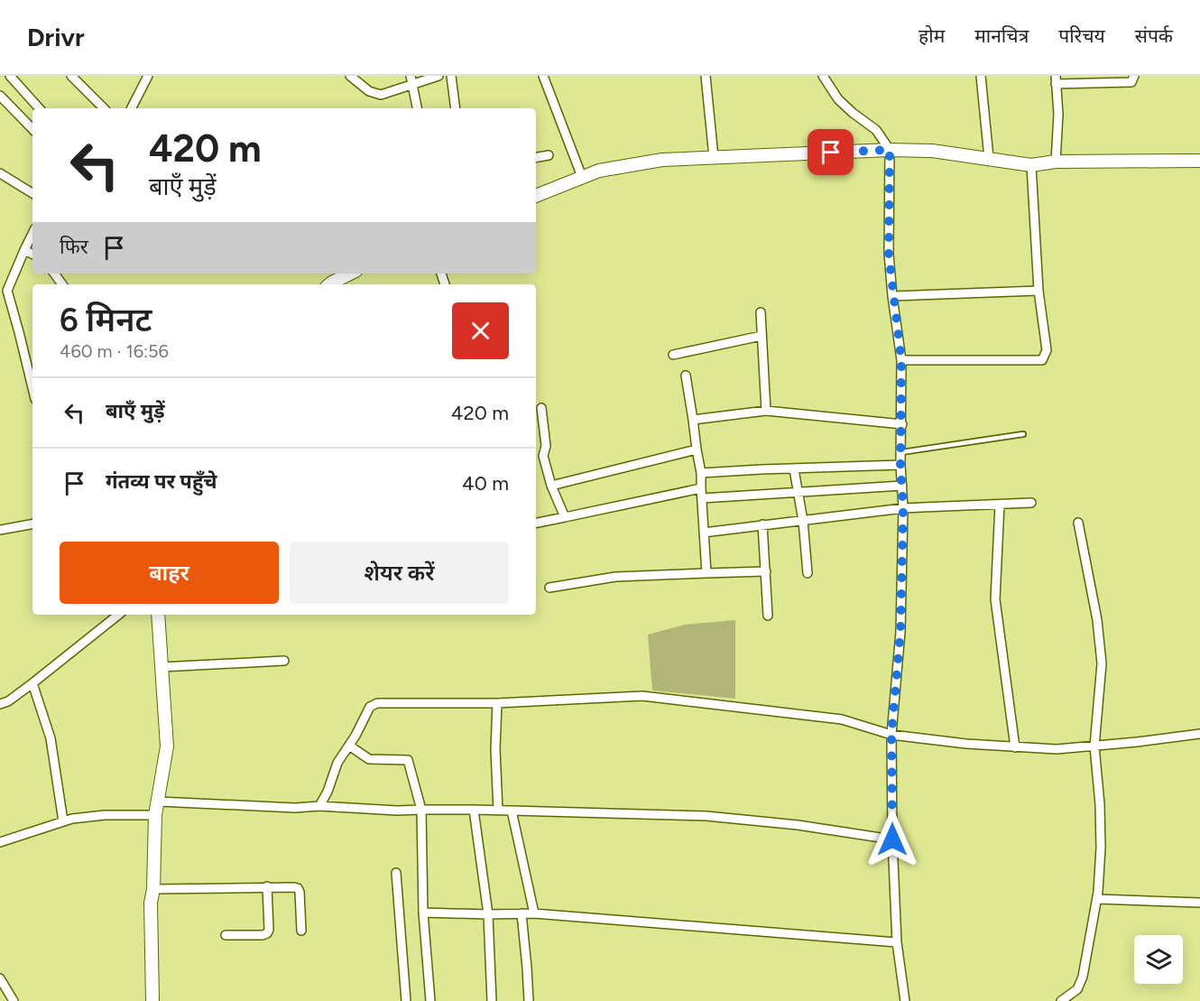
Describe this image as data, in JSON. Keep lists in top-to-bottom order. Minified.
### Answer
{"page":{"header":"Drivr","nav":["होम","मानचित्र","परिचय","संपर्क"],"turn":["420 m","बाएँ मुड़ें"],"then":"फिर","heading":["6 मिनट","460 m · 16:56"],"list":[{"name":"बाएँ मुड़ें","value":"420 m"},{"name":"गंतव्य पर पहुँचे","value":"40 m"}],"buttons":["बाहर","शेयर करें"]}}
